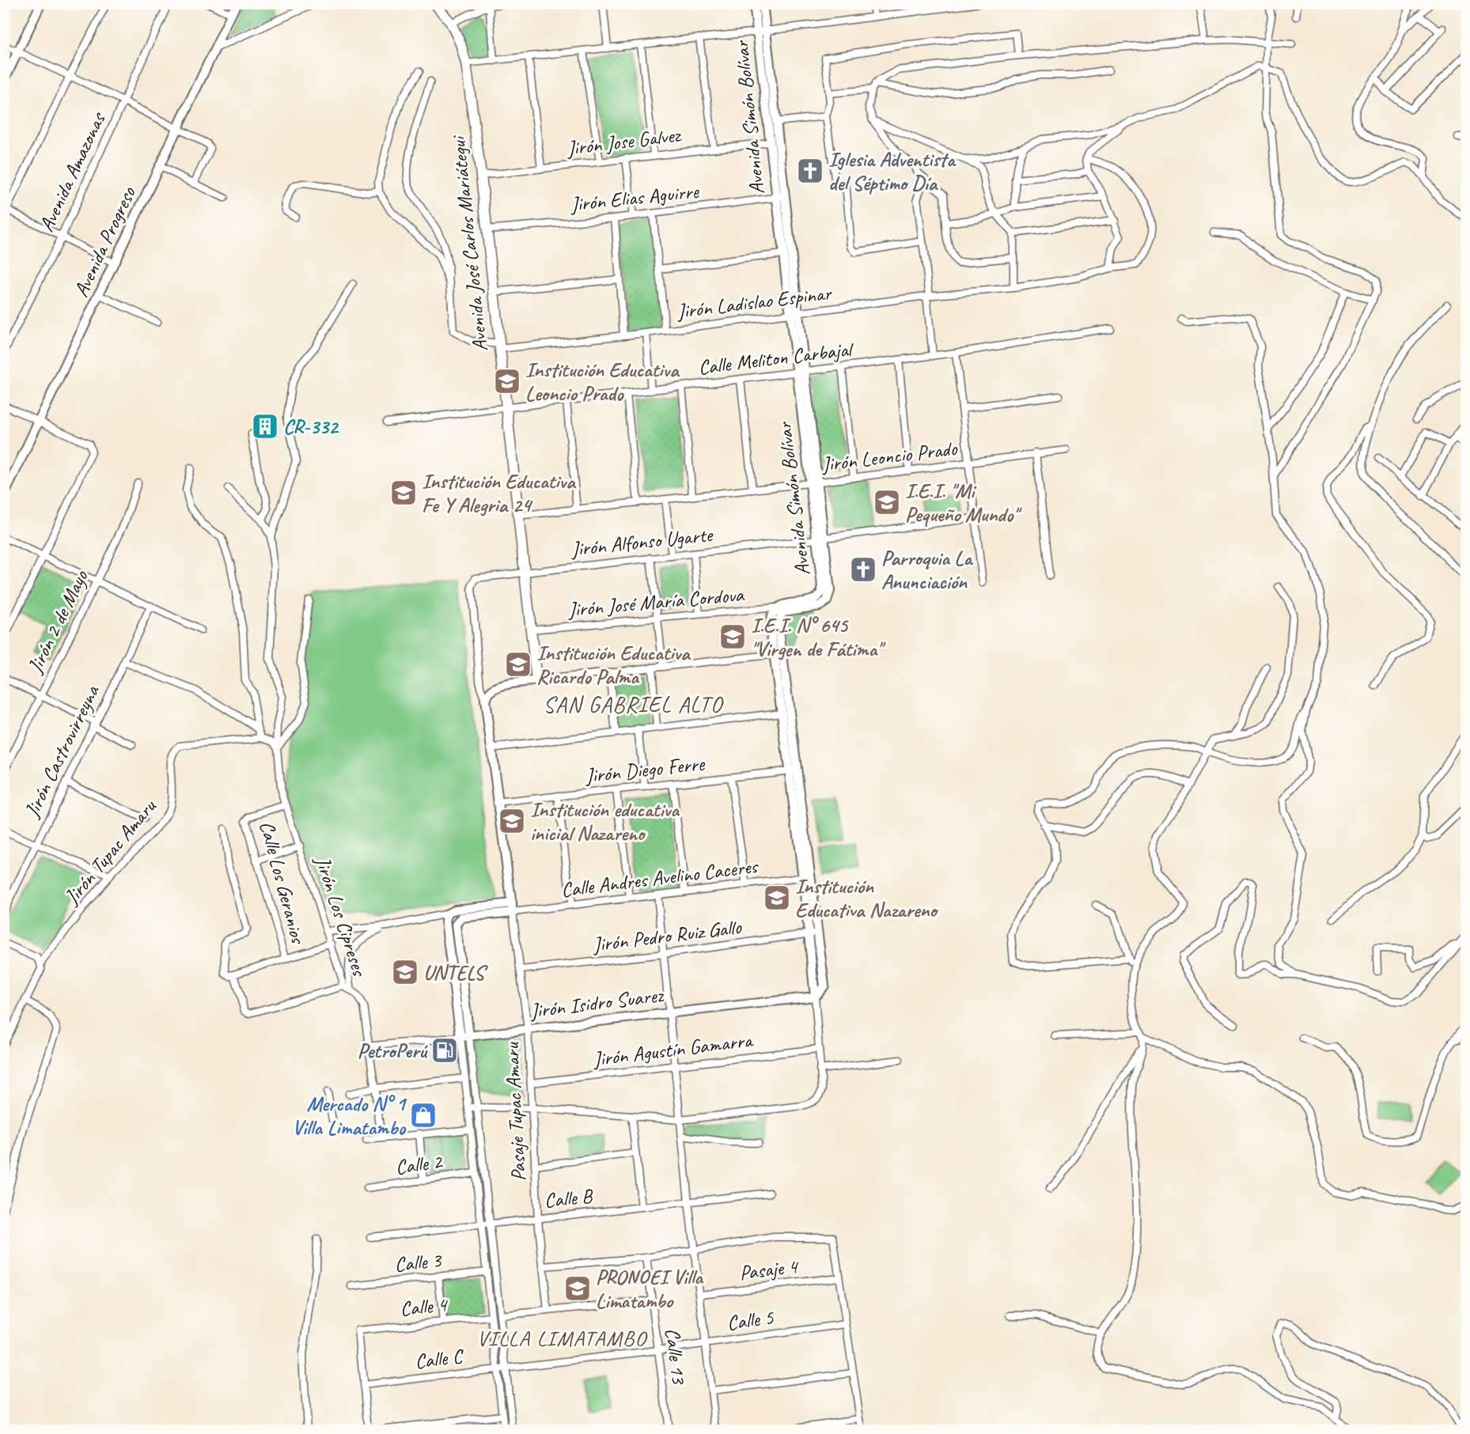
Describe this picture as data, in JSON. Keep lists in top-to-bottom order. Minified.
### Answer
{"streets":{"main road":["Avenida José Carlos Mariátegui"],"street":["Avenida Simón Bolívar","Jirón Jose Galvez","Avenida Amazonas","Jirón Elias Aguirre","Avenida Progreso","Jirón Ladislao Espinar","Calle Meliton Carbajal","Jirón Leoncio Prado","Jirón Alfonso Ugarte","Jirón José María Cordova","Jirón 2 de Mayo","Jirón Castrovirreyna","Jirón Diego Ferre","Jirón Tupac Amaru","Calle Andres Avelino Caceres","Calle Los Geranios","Jirón Los Cipreses","Jirón Pedro Ruiz Gallo","Jirón Isidro Suarez","Jirón Agustín Gamarra","Pasaje Tupac Amaru","Calle 2","Calle B","Calle 3","Pasaje 4","Calle 4","Calle 5","Calle 13","Calle C"]},"crossings":[["Avenida Simón Bolívar","Jirón Jose Galvez"],["Avenida Simón Bolívar","Jirón Elias Aguirre"],["Avenida Simón Bolívar","Jirón Ladislao Espinar"],["Avenida Simón Bolívar","Calle Meliton Carbajal"],["Avenida Simón Bolívar","Jirón Leoncio Prado"],["Avenida Simón Bolívar","Jirón Alfonso Ugarte"],["Avenida Simón Bolívar","Jirón José María Cordova"],["Jirón Jose Galvez","Avenida José Carlos Mariátegui"],["Jirón Elias Aguirre","Avenida José Carlos Mariátegui"],["Avenida José Carlos Mariátegui","Jirón Ladislao Espinar"],["Avenida José Carlos Mariátegui","Calle Meliton Carbajal"],["Avenida José Carlos Mariátegui","Jirón Leoncio Prado"],["Avenida José Carlos Mariátegui","Jirón Alfonso Ugarte"],["Avenida José Carlos Mariátegui","Jirón José María Cordova"],["Calle Andres Avelino Caceres","Pasaje Tupac Amaru"],["Calle Los Geranios","Jirón Los Cipreses"],["Jirón Los Cipreses","Jirón Isidro Suarez"],["Jirón Pedro Ruiz Gallo","Pasaje Tupac Amaru"],["Jirón Isidro Suarez","Pasaje Tupac Amaru"],["Jirón Agustín Gamarra","Pasaje Tupac Amaru"],["Pasaje Tupac Amaru","Calle B"],["Calle 4","Calle C"],["Calle 5","Calle 13"],["Calle 5","Calle C"],["Calle 13","Calle C"]],"districts":["SAN GABRIEL ALTO","VILLA LIMATAMBO"],"places":{"church":["Iglesia Adventista del Séptimo Día","Parroquia La Anunciación"],"school or university":["Institución Educativa Leoncio Prado","Institución Educativa Fe Y Alegria 24","I.E.I. \"Mi Pequeño Mundo\"","I.E.I. N° 645 \"Virgen de Fátima\"","Institución Educativa Ricardo Palma","Institución educativa inicial Nazareno","Institución Educativa Nazareno","UNTELS","PRONOEI Villa Limatambo"],"building":["CR-332"],"fuel station":["PetroPerú"],"shop":["Mercado N° 1 Villa Limatambo"]}}
